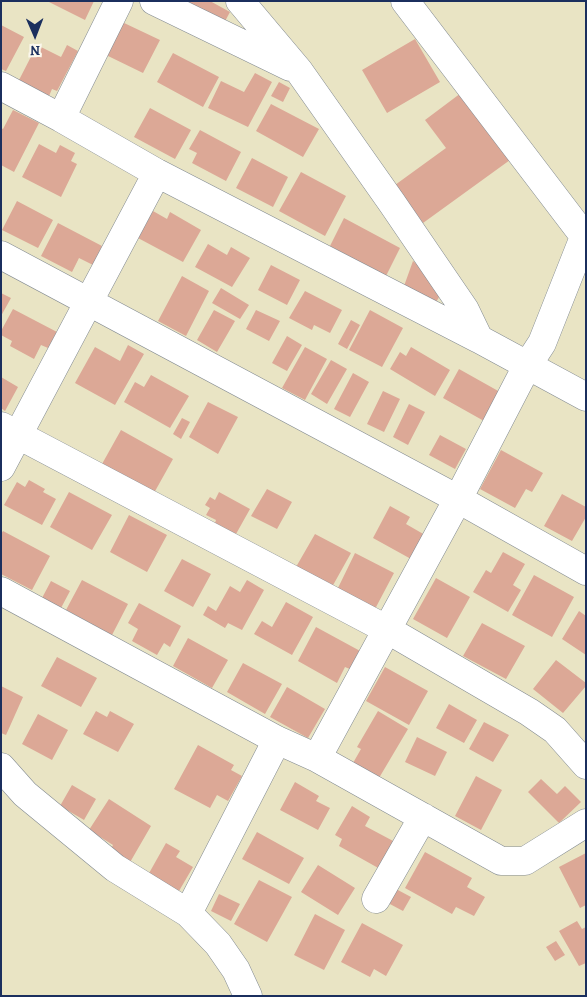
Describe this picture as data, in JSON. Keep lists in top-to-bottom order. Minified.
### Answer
{"north":"bottom"}
